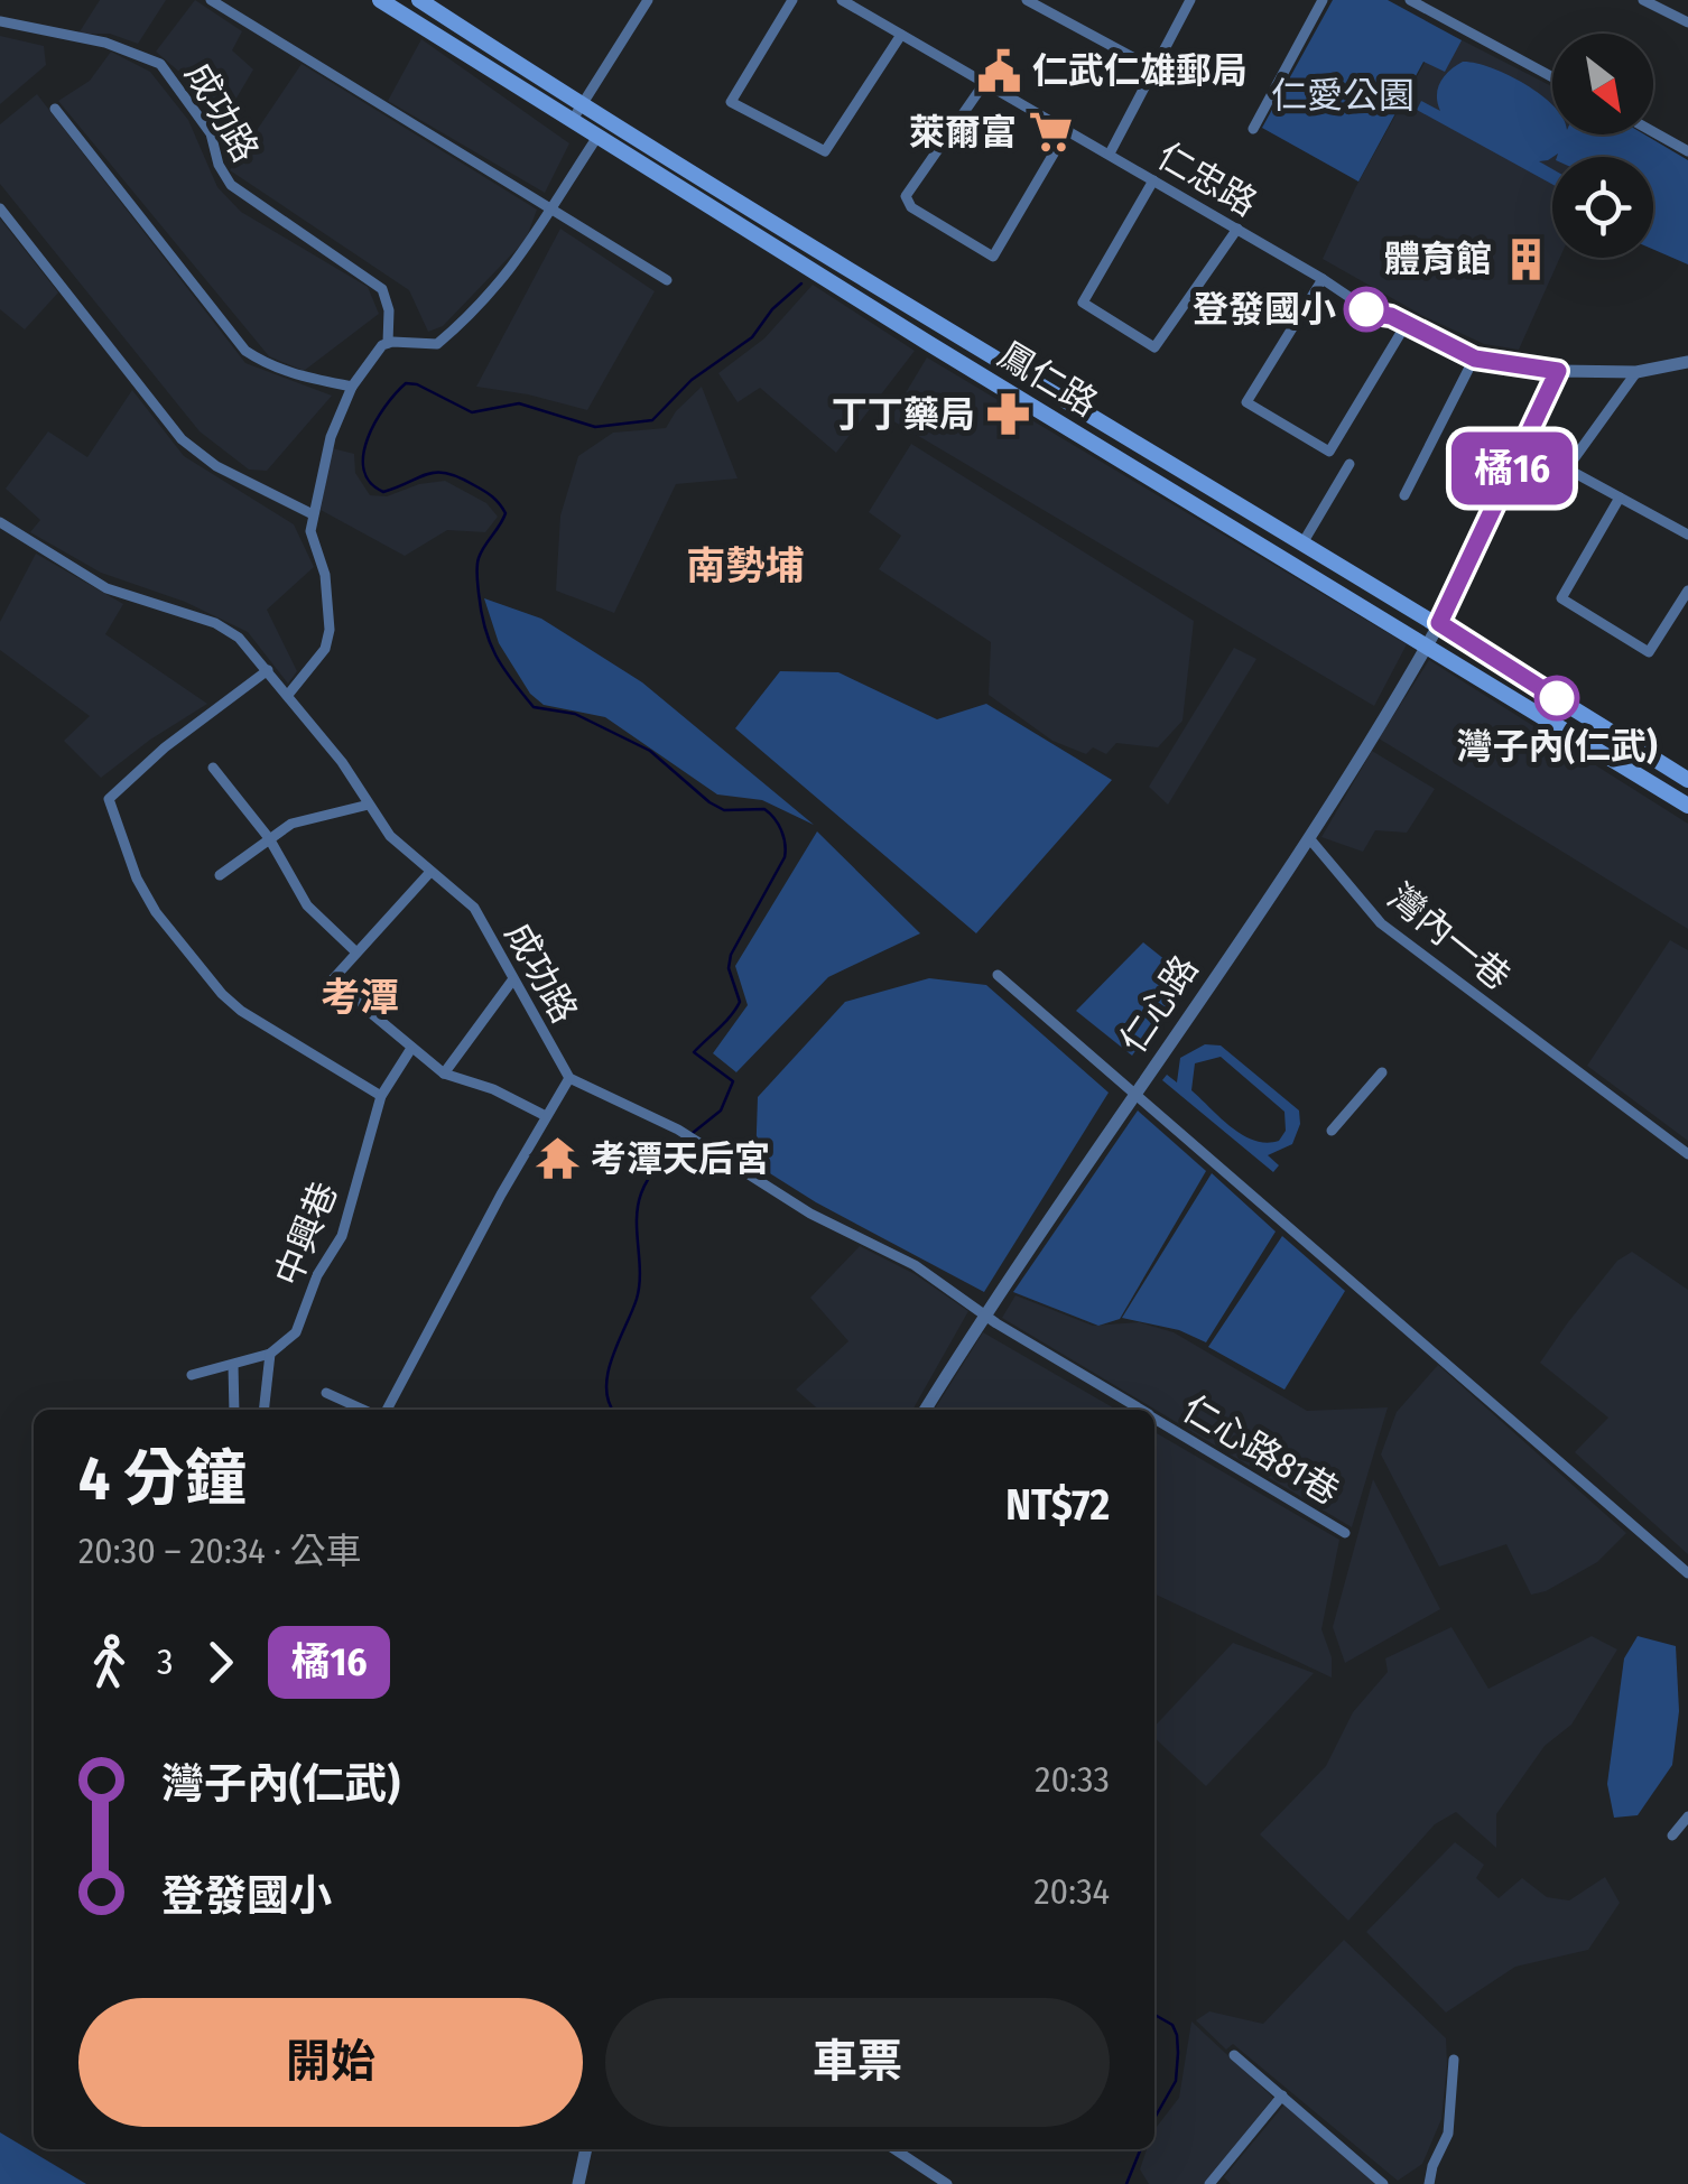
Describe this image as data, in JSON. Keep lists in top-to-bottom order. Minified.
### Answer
{"streets":{"main road":["鳳仁路"],"street":["成功路","仁忠路","灣內一巷","仁心路","中興巷","仁心路81巷"]},"crossings":[["成功路","仁心路"],["成功路","仁心路81巷"],["仁忠路","仁心路"],["鳳仁路","仁心路"],["灣內一巷","仁心路"],["仁心路","仁心路81巷"]],"districts":["南勢埔","考潭"],"parks":["仁愛公園"],"places":{"public building":["仁武仁雄郵局"],"supermarket":["萊爾富"],"building":["體育館"],"other":["登發國小","灣子內(仁武)"],"pharmacy":["丁丁藥局"],"temple":["考潭天后宮"]},"lines":["bus line 橘16"],"north":"bottom right","page":{"on_map":"橘16","heading":["4 分鐘","20:30 – 20:34 · 公車","NT$72"],"legs":["3","橘16"],"list":[{"name":"灣子內(仁武)","value":"20:33"},{"name":"登發國小","value":"20:34"}],"buttons":["開始","車票"]}}
